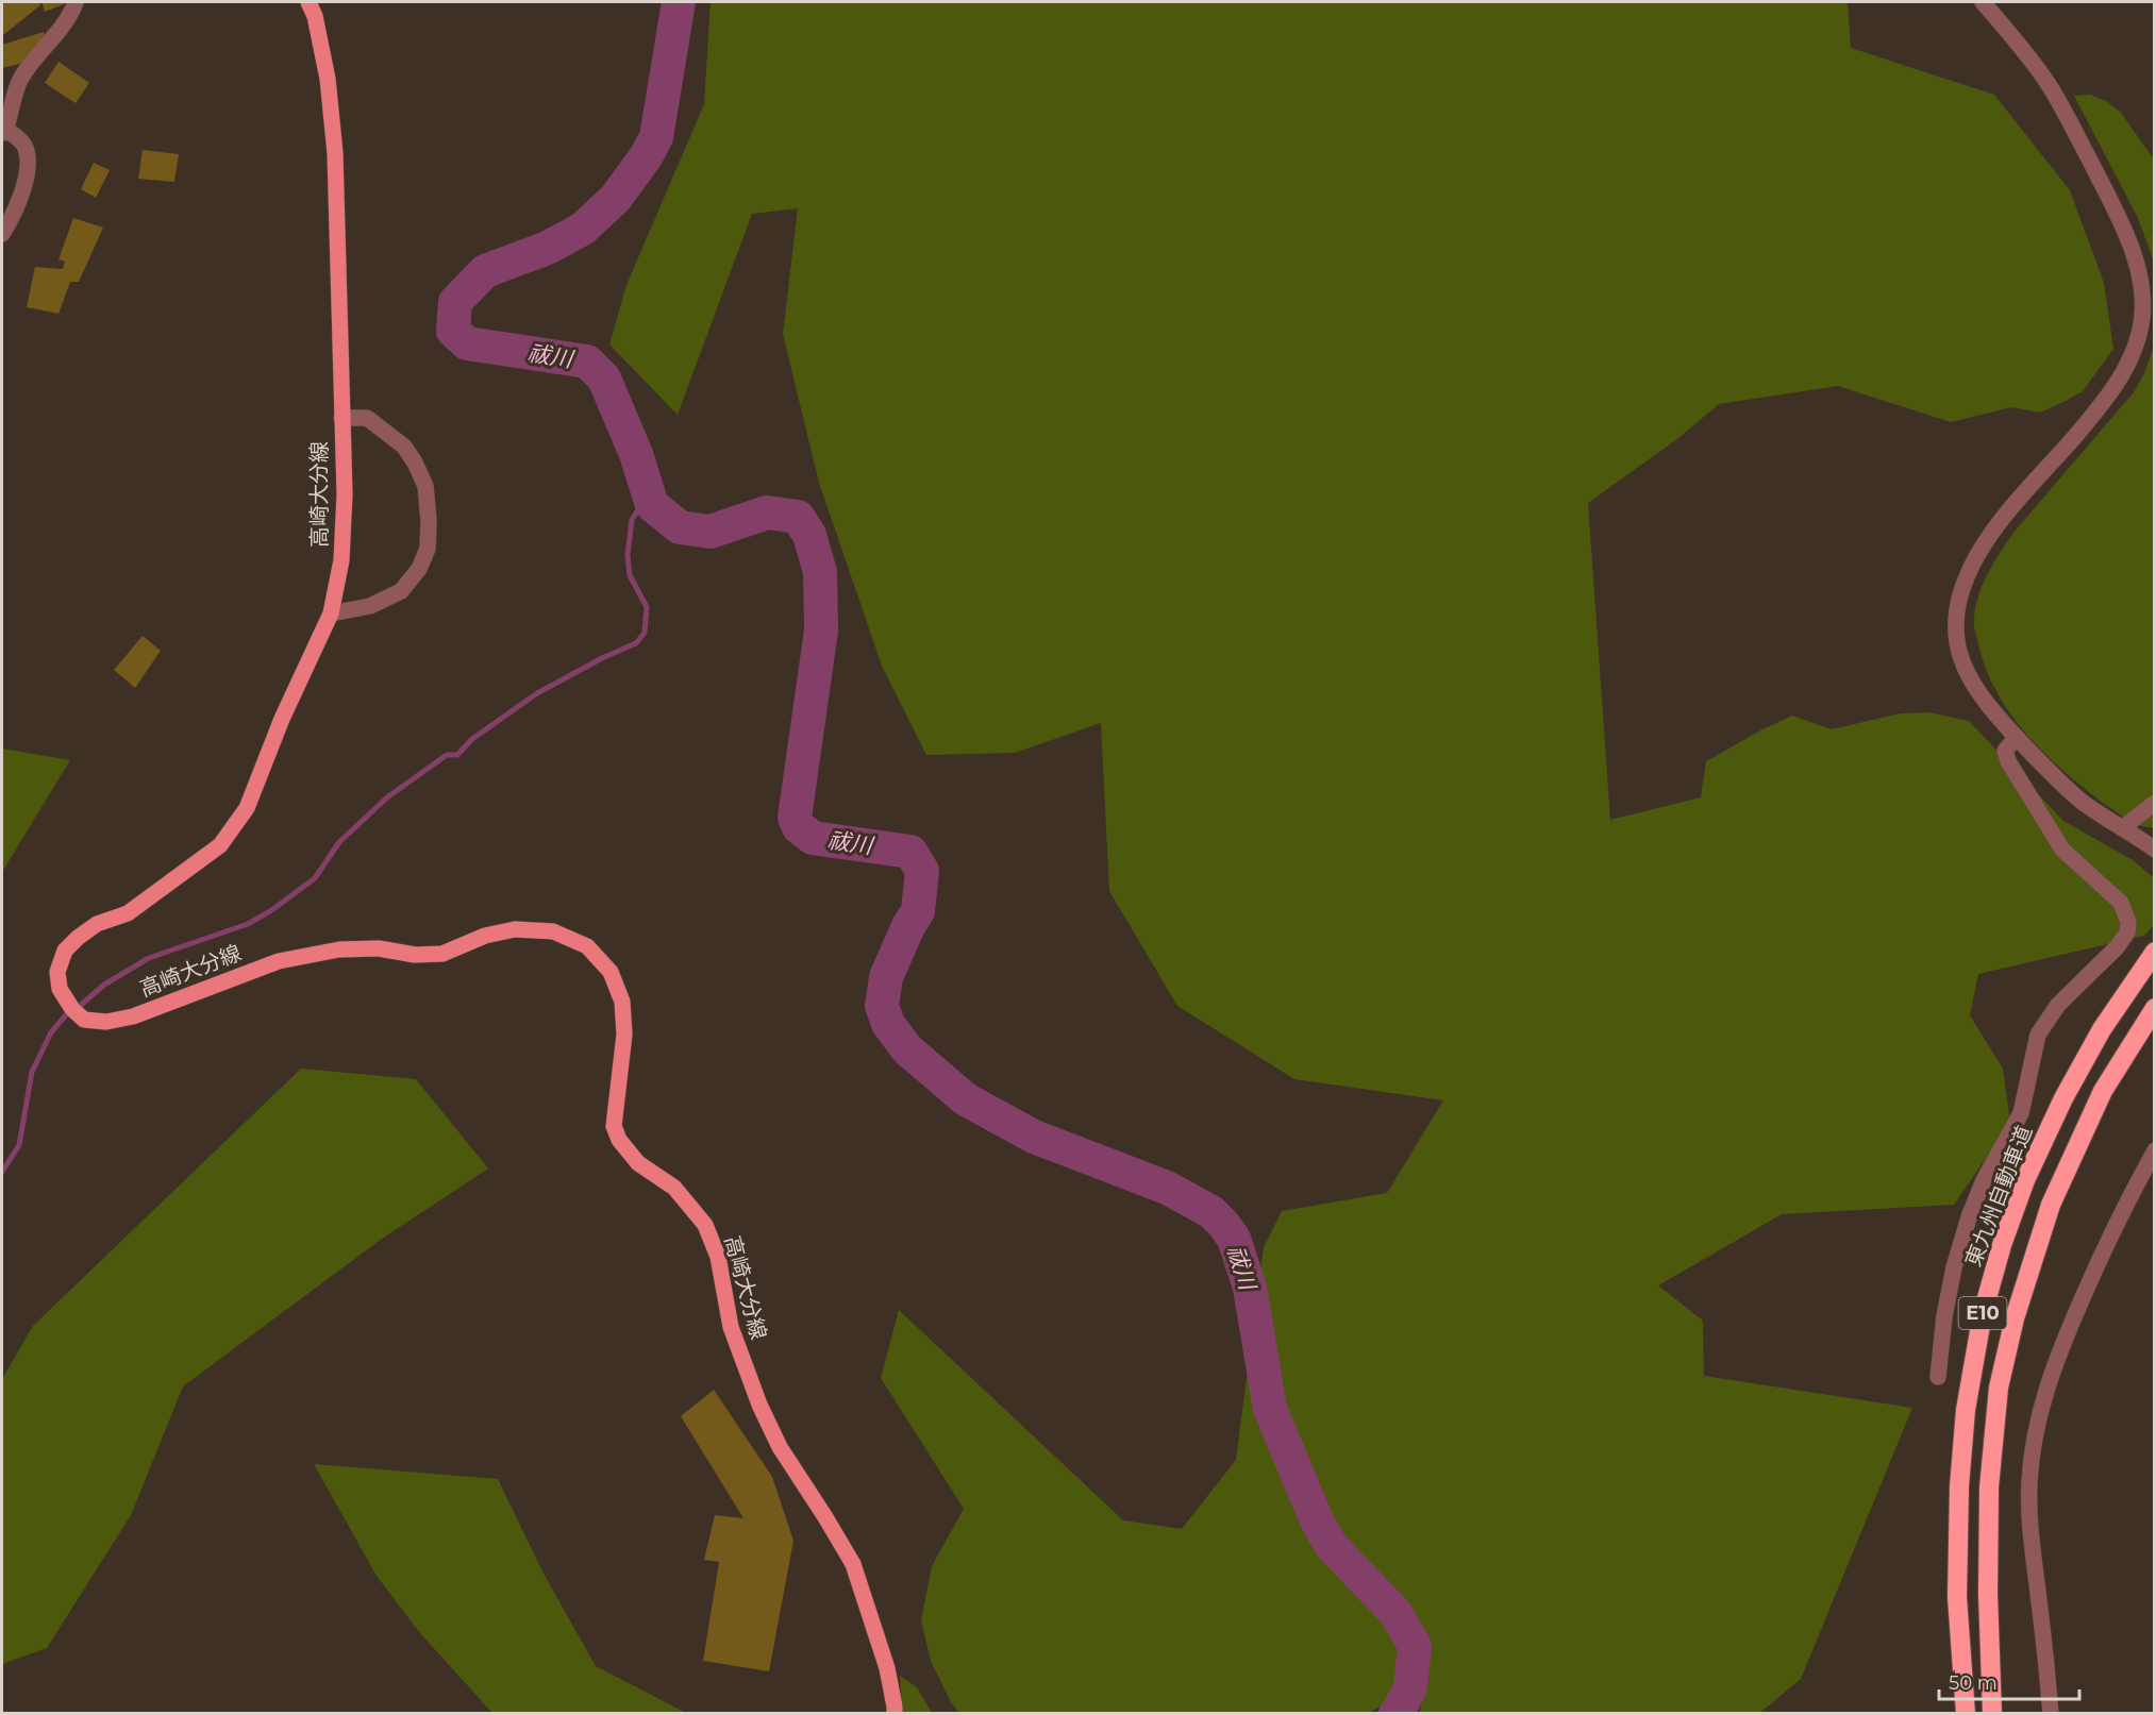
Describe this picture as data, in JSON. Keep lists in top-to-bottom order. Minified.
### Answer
{"streets":{"highway":["東九州自動車道","E10"],"main road":["高崎大分線"]},"water":["祓川"],"scale_bar":"50 m"}
